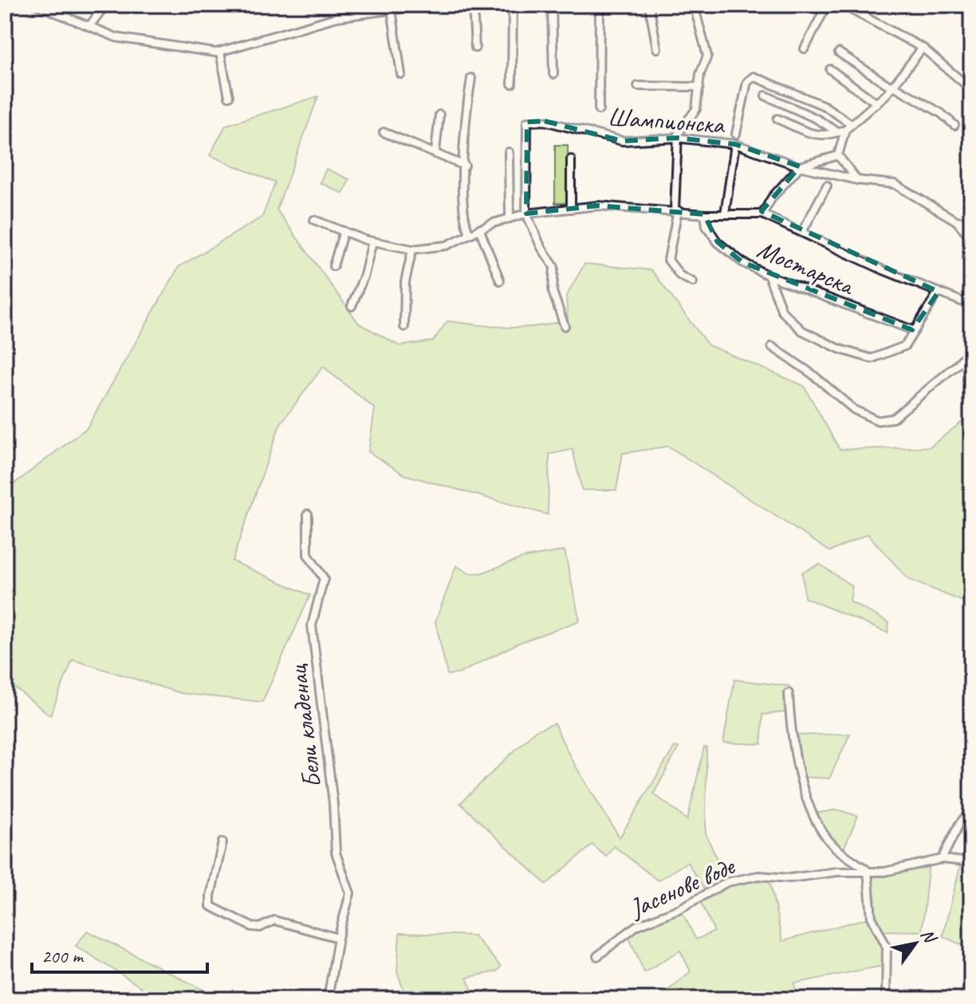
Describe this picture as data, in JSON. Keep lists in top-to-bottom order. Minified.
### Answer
{"streets":{"street":["Шампионска","Мостарска","Бели кладенац","Јасенове воде"]},"scale_bar":"200 m","north":"top right"}
